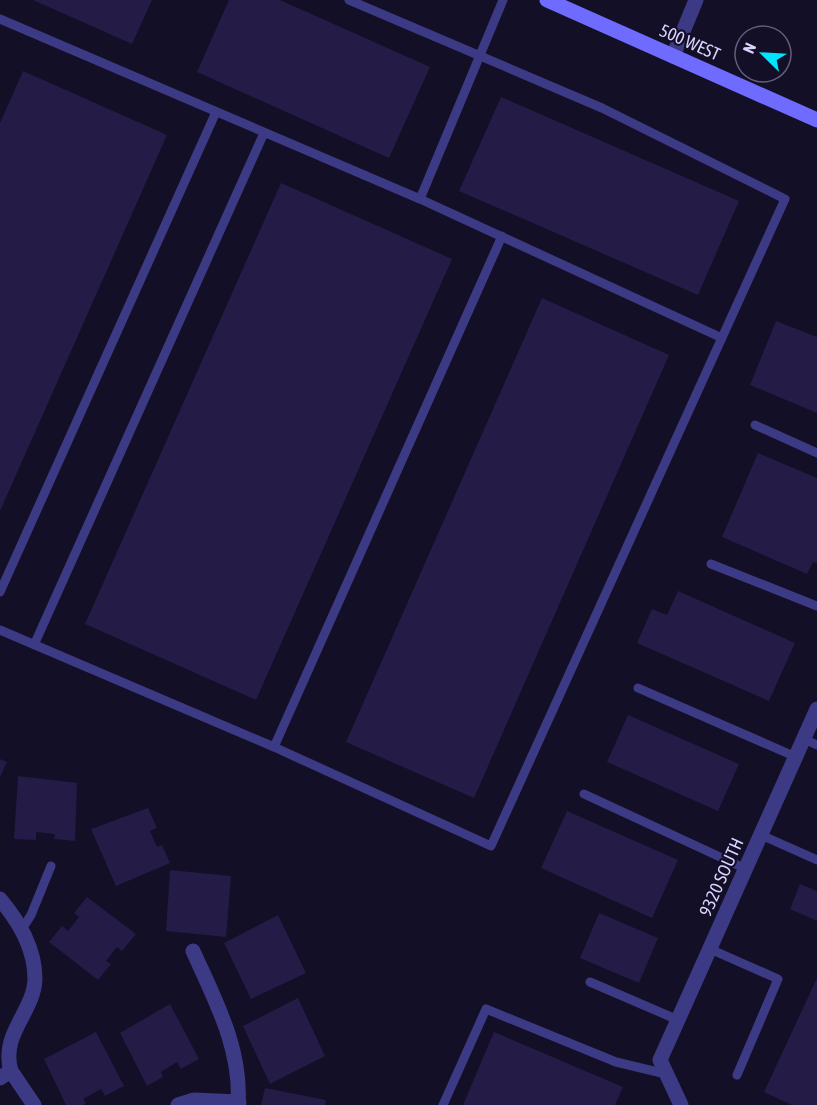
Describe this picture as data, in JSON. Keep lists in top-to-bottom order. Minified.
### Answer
{"streets":{"main road":["500 WEST"],"street":["9320 SOUTH"]},"north":"top left"}
